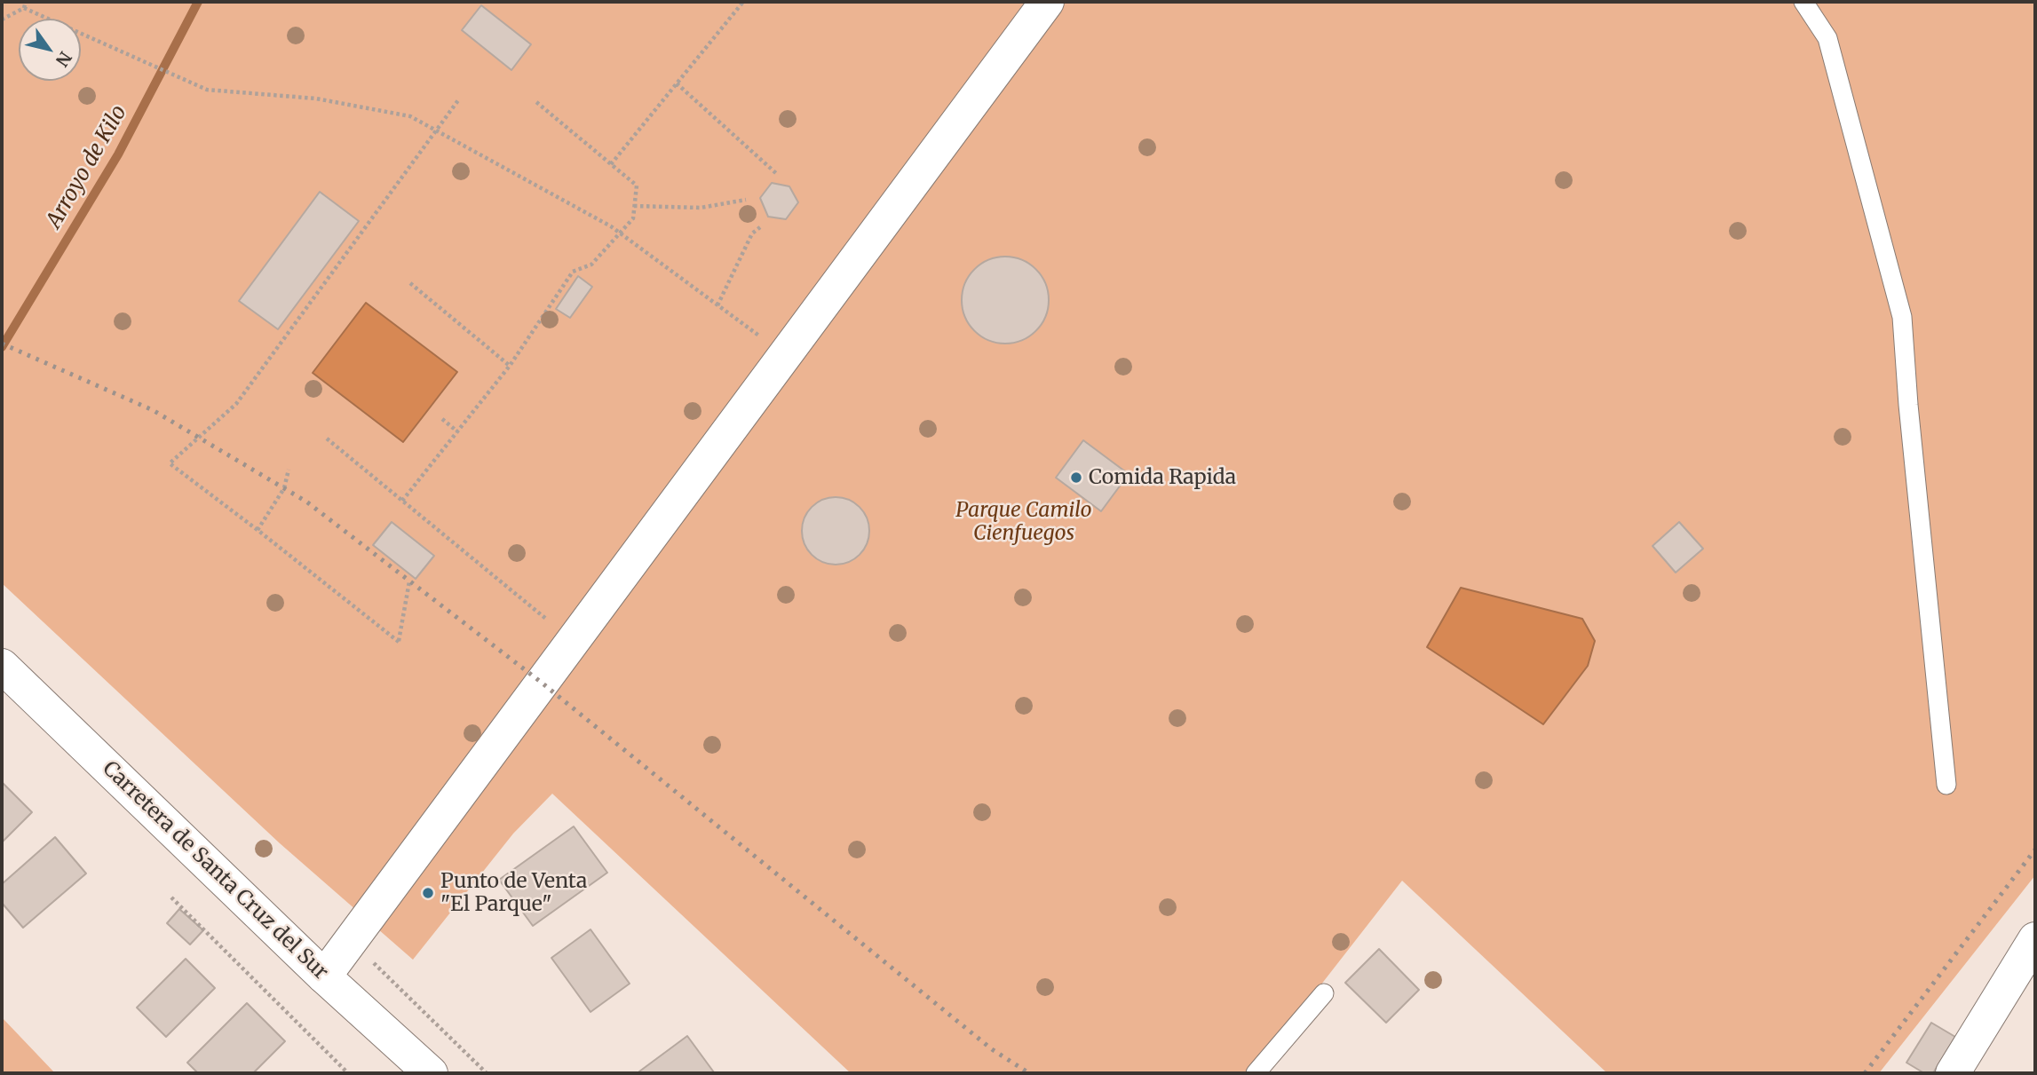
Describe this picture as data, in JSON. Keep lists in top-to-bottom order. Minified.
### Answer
{"streets":{"street":["Carretera de Santa Cruz del Sur"]},"water":["Arroyo de Kilo"],"parks":["Parque Camilo Cienfuegos"],"places":["Comida Rapida","Punto de Venta \"El Parque\""],"north":"bottom right"}
